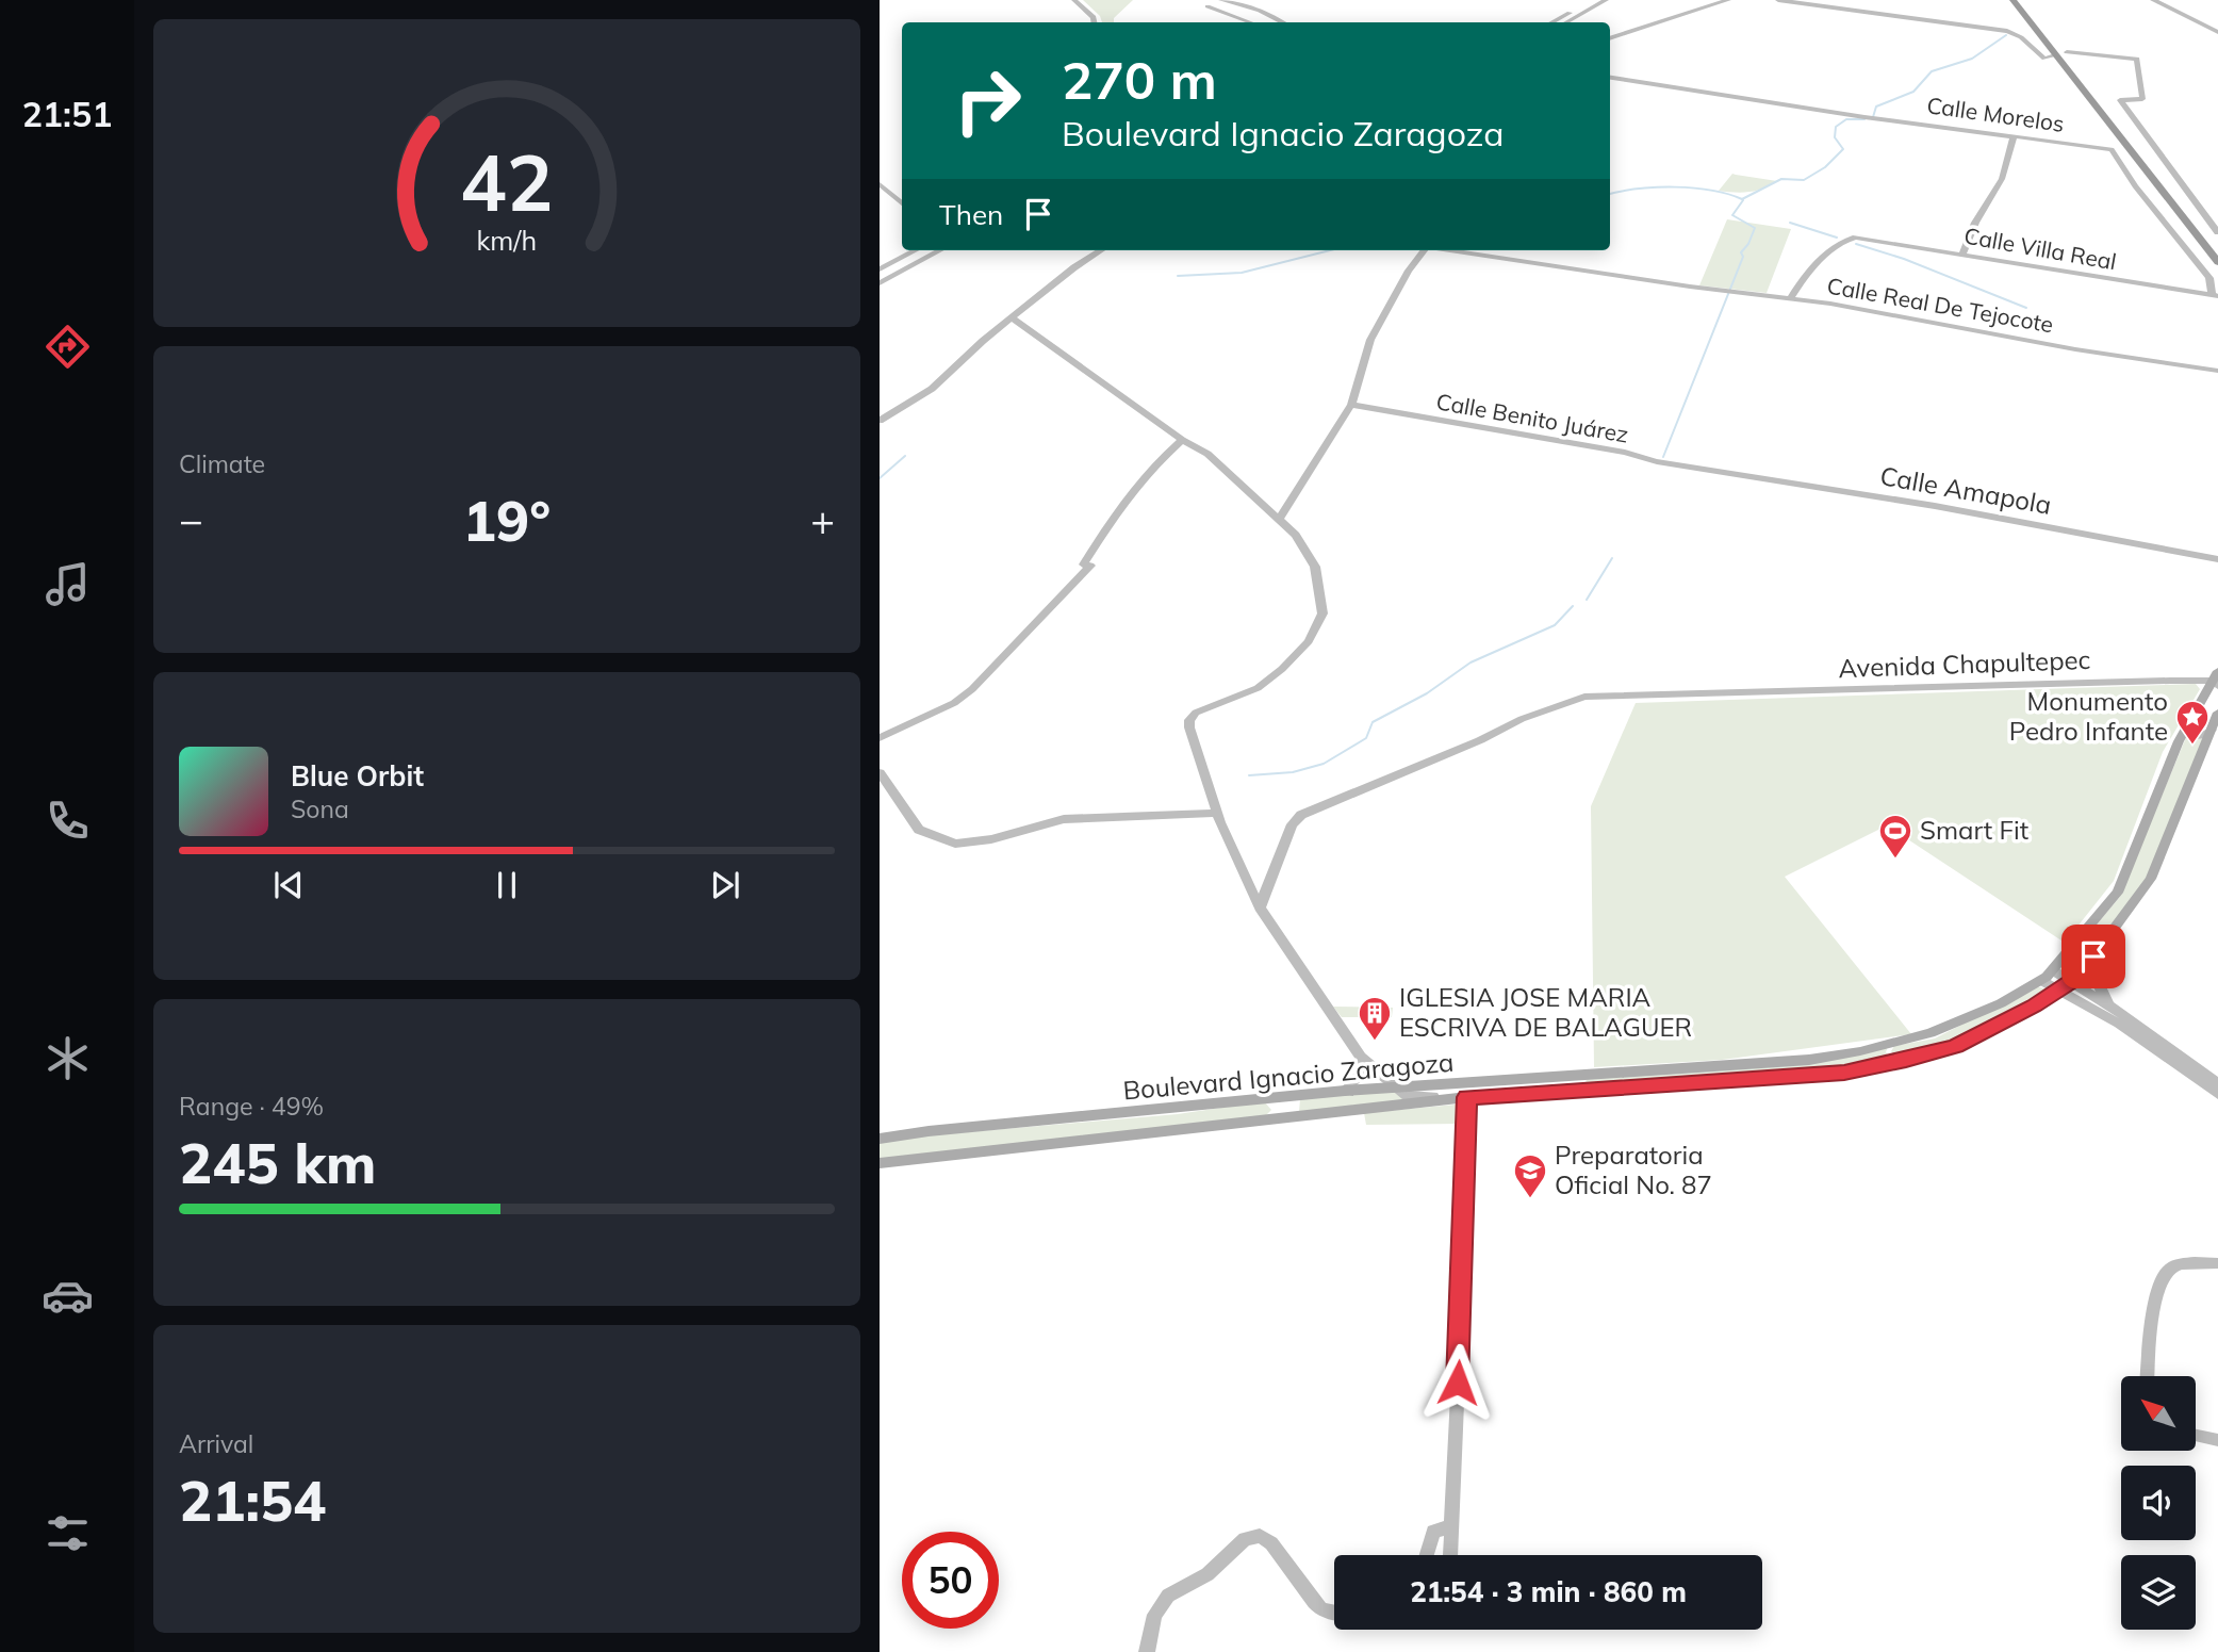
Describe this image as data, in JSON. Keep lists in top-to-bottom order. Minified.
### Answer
{"streets":{"main road":["Boulevard Ignacio Zaragoza"],"street":["Calle Morelos","Calle Villa Real","Calle Real De Tejocote","Calle Benito Juárez","Calle Amapola","Avenida Chapultepec"]},"crossings":[["Calle Morelos","Calle Villa Real"],["Calle Villa Real","Calle Real De Tejocote"],["Calle Benito Juárez","Calle Amapola"],["Avenida Chapultepec","Boulevard Ignacio Zaragoza"]],"places":{"place":["Monumento Pedro Infante"],"sports":["Smart Fit"],"building":["IGLESIA JOSE MARIA ESCRIVA DE BALAGUER"],"school or university":["Preparatoria Oficial No. 87"]},"north":"top left","page":{"tabs":"21:51","turn":["270 m","Boulevard Ignacio Zaragoza"],"then":"Then","tile":["Climate",["Range · 49%","245 km"],["Arrival","21:54"]],"heat":["−","19°","+"],"song":["Blue Orbit","Sona"],"limit":"50","trip":"21:54 · 3 min · 860 m","gauge":["42","km/h"]}}
